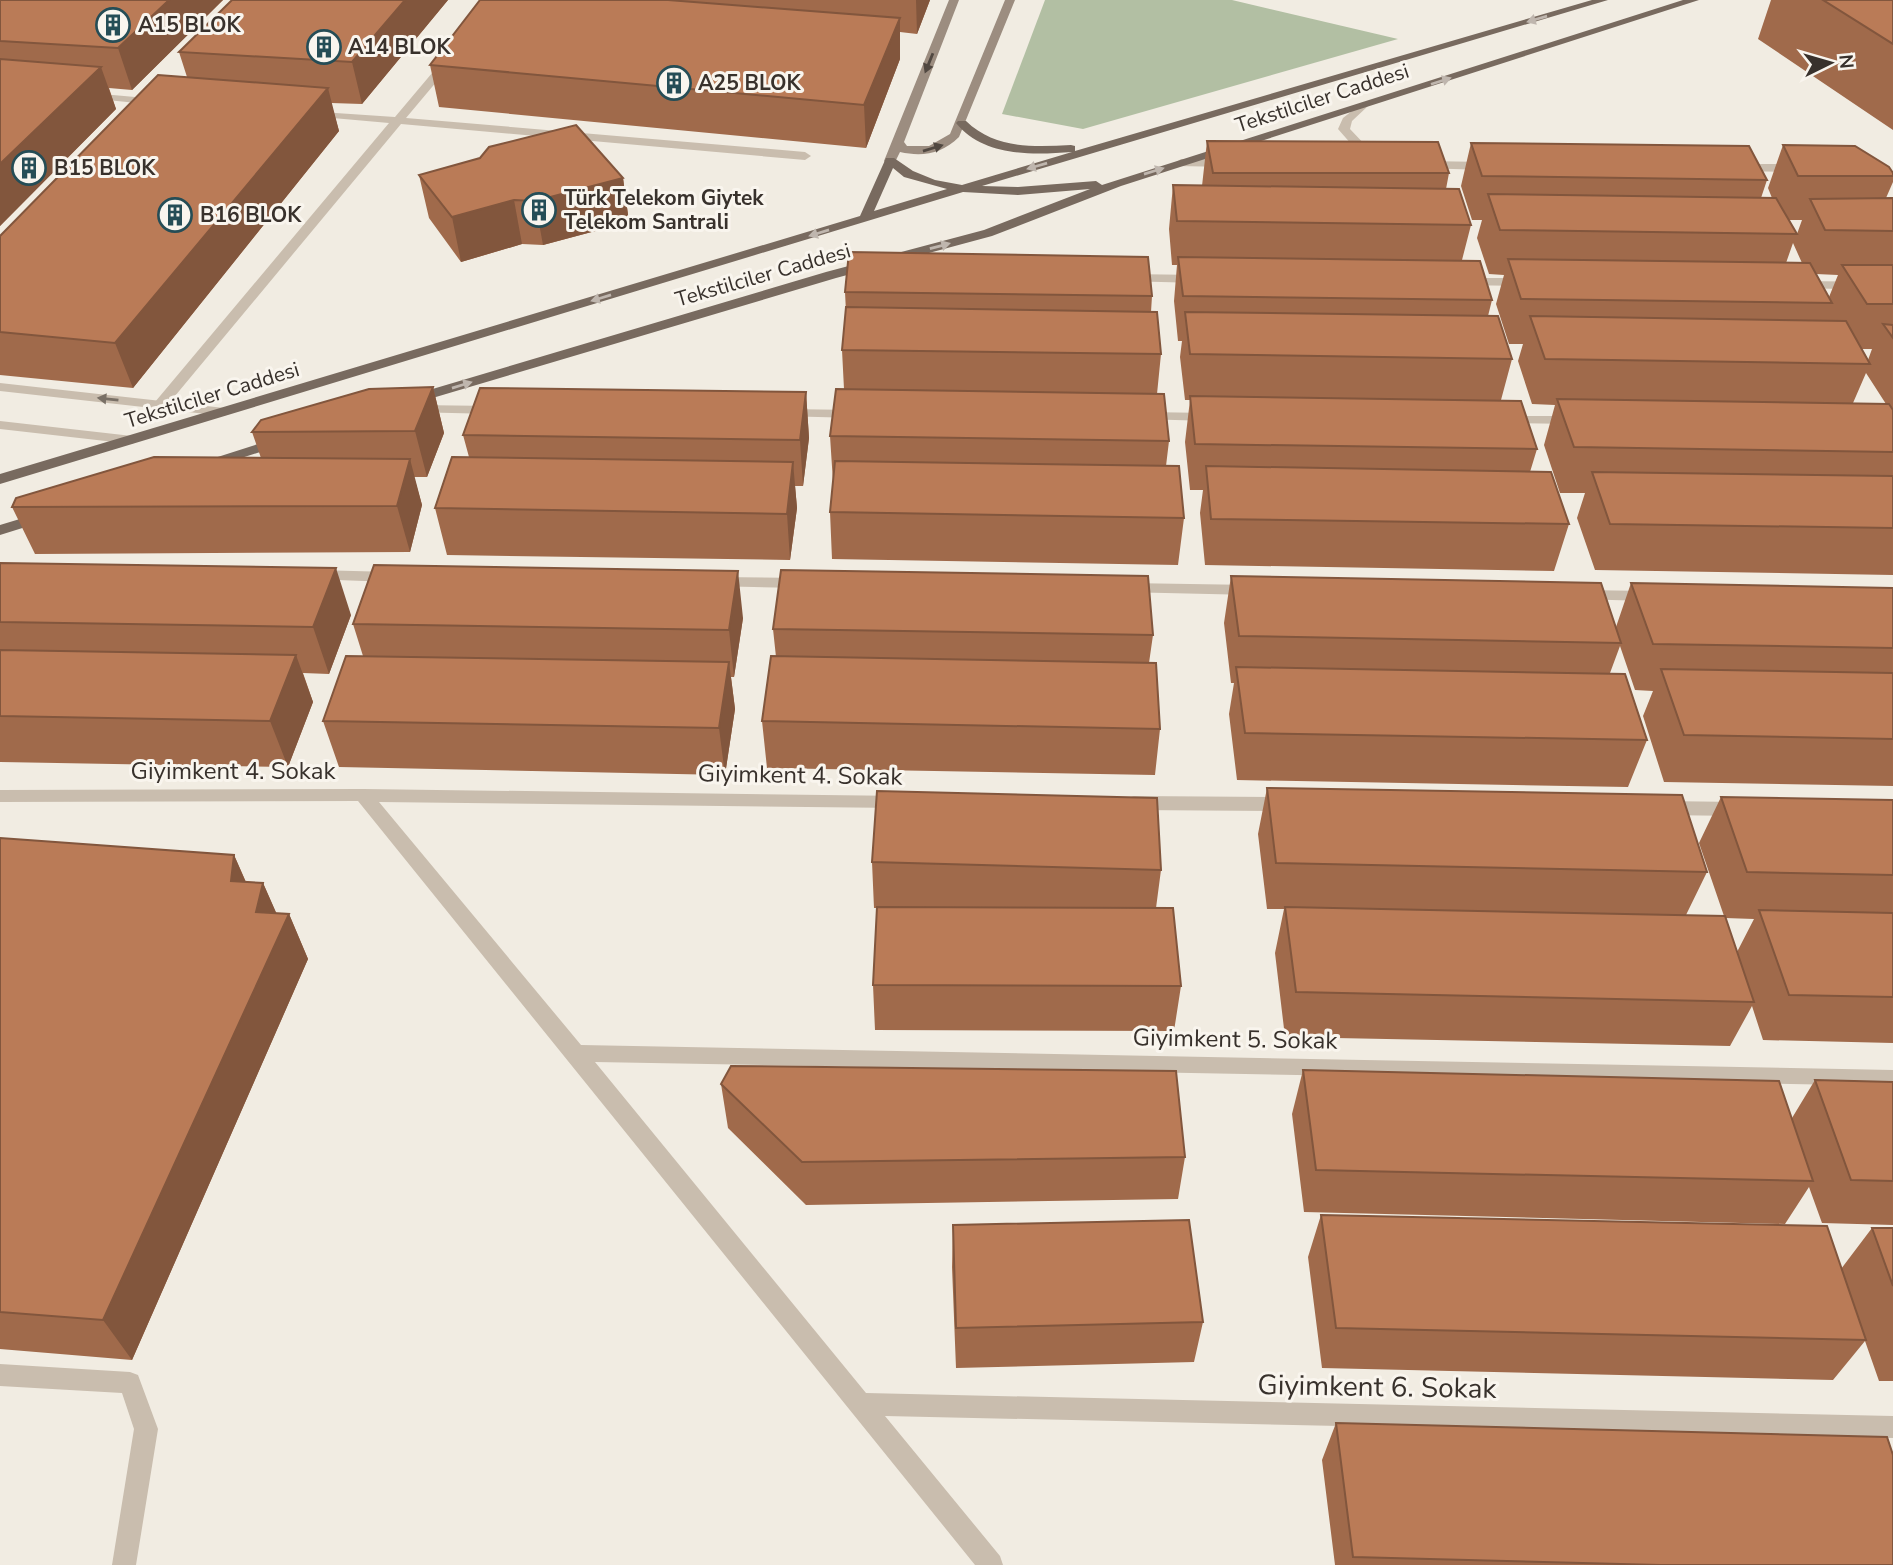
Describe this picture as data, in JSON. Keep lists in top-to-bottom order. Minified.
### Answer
{"streets":{"main road":["Tekstilciler Caddesi"],"street":["Giyimkent 4. Sokak","Giyimkent 5. Sokak","Giyimkent 6. Sokak"]},"places":{"building":["A15 BLOK","A14 BLOK","A25 BLOK","B15 BLOK","Türk Telekom Giytek Telekom Santrali","B16 BLOK"]},"north":"right"}
